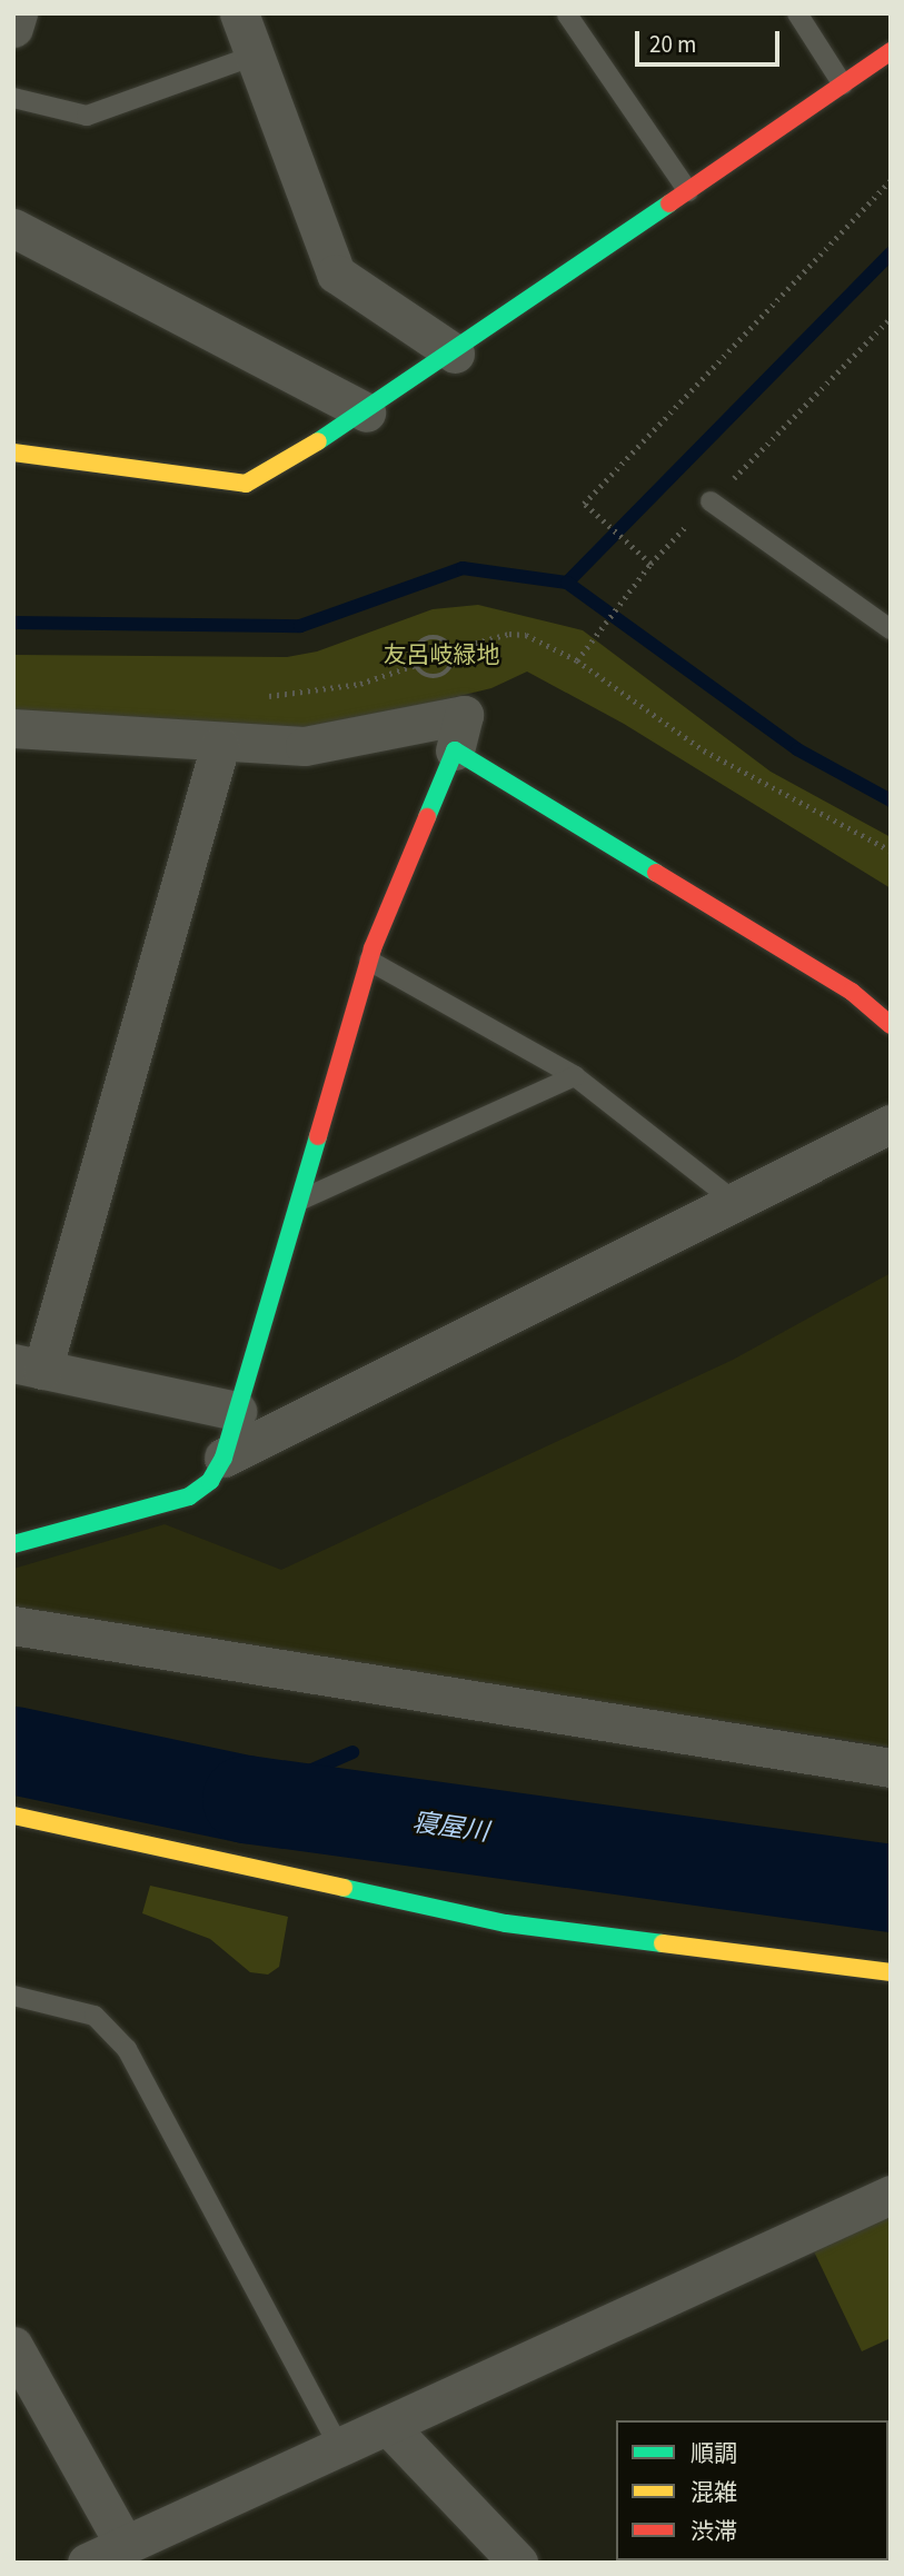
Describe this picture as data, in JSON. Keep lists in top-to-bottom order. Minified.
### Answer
{"water":["寝屋川"],"parks":["友呂岐緑地"],"legend":["順調","混雑","渋滞"],"scale_bar":"20 m"}
